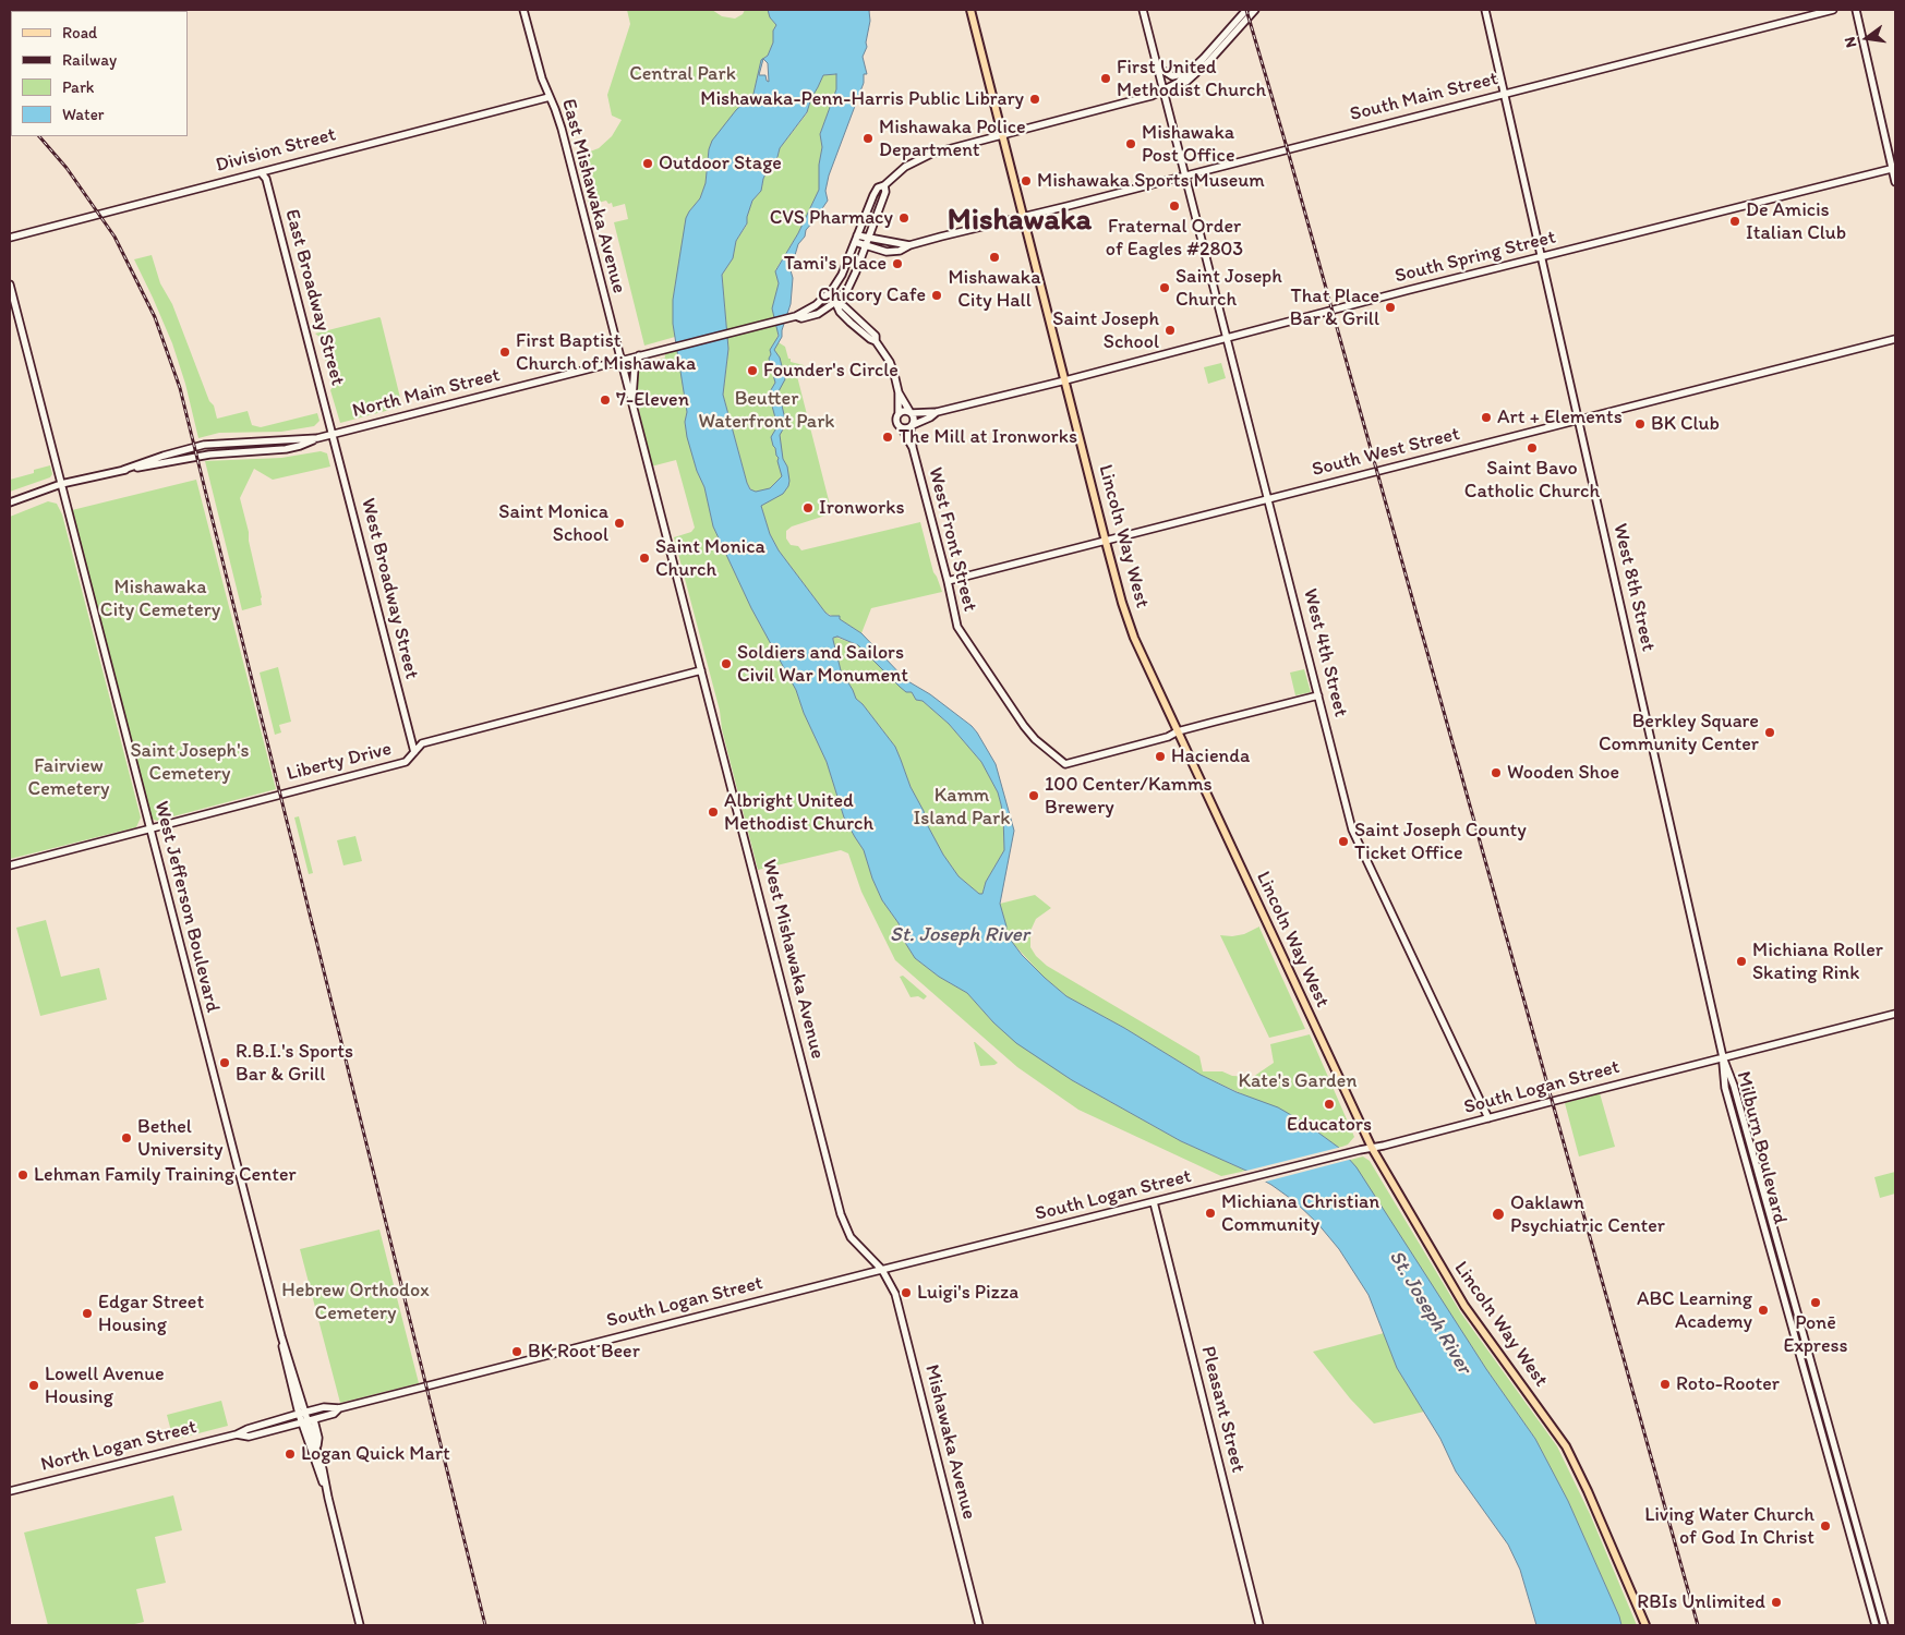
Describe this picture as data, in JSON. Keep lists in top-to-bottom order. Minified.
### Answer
{"streets":{"main road":["Lincoln Way West"],"street":["South Main Street","Division Street","East Mishawaka Avenue","South Spring Street","East Broadway Street","North Main Street","South West Street","West Front Street","West 8th Street","West Broadway Street","West 4th Street","Liberty Drive","West Jefferson Boulevard","West Mishawaka Avenue","South Logan Street","Milburn Boulevard","Pleasant Street","Mishawaka Avenue","North Logan Street"]},"crossings":[["South Main Street","Lincoln Way West"],["South Main Street","West 8th Street"],["South Main Street","West 4th Street"],["Division Street","East Mishawaka Avenue"],["Division Street","East Broadway Street"],["East Mishawaka Avenue","North Main Street"],["East Mishawaka Avenue","West Mishawaka Avenue"],["South Spring Street","Lincoln Way West"],["South Spring Street","West 8th Street"],["South Spring Street","West 4th Street"],["East Broadway Street","North Main Street"],["East Broadway Street","West Broadway Street"],["North Main Street","Lincoln Way West"],["North Main Street","West Broadway Street"],["North Main Street","West 4th Street"],["North Main Street","West Jefferson Boulevard"],["North Main Street","West Mishawaka Avenue"],["South West Street","Lincoln Way West"],["South West Street","West Front Street"],["South West Street","West 8th Street"],["South West Street","West 4th Street"],["Lincoln Way West","West Front Street"],["Lincoln Way West","South Logan Street"],["West 8th Street","South Logan Street"],["West 8th Street","Milburn Boulevard"],["West Broadway Street","Liberty Drive"],["West 4th Street","South Logan Street"],["Liberty Drive","West Jefferson Boulevard"],["Liberty Drive","West Mishawaka Avenue"],["West Jefferson Boulevard","South Logan Street"],["West Jefferson Boulevard","North Logan Street"],["West Mishawaka Avenue","South Logan Street"],["West Mishawaka Avenue","Mishawaka Avenue"],["South Logan Street","Milburn Boulevard"],["South Logan Street","Pleasant Street"],["South Logan Street","Mishawaka Avenue"],["South Logan Street","North Logan Street"]],"districts":["Mishawaka"],"water":["St. Joseph River"],"parks":["Central Park","Beutter Waterfront Park","Mishawaka City Cemetery","Saint Joseph's Cemetery","Fairview Cemetery","Kamm Island Park","Kate's Garden","Hebrew Orthodox Cemetery"],"places":["First United Methodist Church","Mishawaka-Penn-Harris Public Library","Mishawaka Police Department","Mishawaka Post Office","Outdoor Stage","Mishawaka Sports Museum","Fraternal Order of Eagles #2803","CVS Pharmacy","De Amicis Italian Club","Mishawaka City Hall","Tami's Place","Saint Joseph Church","Chicory Cafe","That Place Bar & Grill","Saint Joseph School","First Baptist Church of Mishawaka","Founder's Circle","7-Eleven","Art + Elements","BK Club","The Mill at Ironworks","Saint Bavo Catholic Church","Ironworks","Saint Monica School","Saint Monica Church","Soldiers and Sailors Civil War Monument","Berkley Square Community Center","Hacienda","Wooden Shoe","100 Center/Kamms Brewery","Albright United Methodist Church","Saint Joseph County Ticket Office","Michiana Roller Skating Rink","R.B.I.'s Sports Bar & Grill","Educators","Bethel University","Lehman Family Training Center","Michiana Christian Community","Oaklawn Psychiatric Center","Luigi's Pizza","Ponē Express","ABC Learning Academy","Edgar Street Housing","BK Root Beer","Roto-Rooter","Lowell Avenue Housing","Logan Quick Mart","Living Water Church of God In Christ","RBIs Unlimited"],"legend":["Road","Railway","Park","Water"],"north":"left"}
